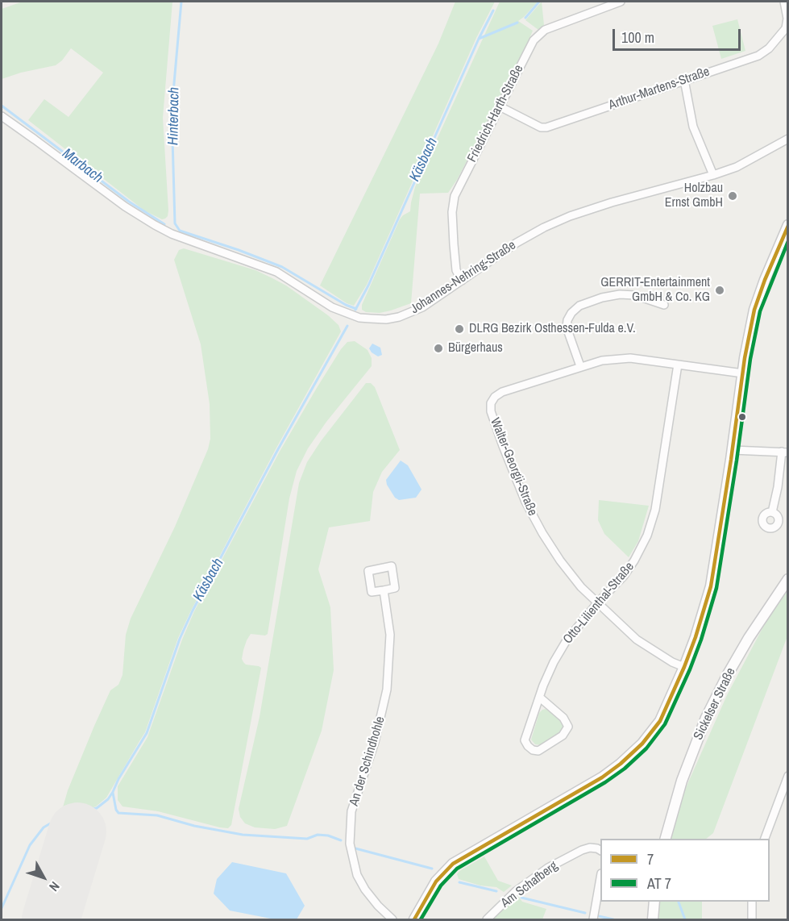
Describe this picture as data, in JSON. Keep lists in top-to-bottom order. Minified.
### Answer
{"streets":{"street":["Arthur-Martens-Straße","Friedrich-Harth-Straße","Johannes-Nehring-Straße","Walter-Georgii-Straße","Otto-Lilienthal-Straße","Sickelser Straße","An der Schindhohle","Am Schafberg"]},"crossings":[["Arthur-Martens-Straße","Friedrich-Harth-Straße"],["Friedrich-Harth-Straße","Johannes-Nehring-Straße"],["Walter-Georgii-Straße","Otto-Lilienthal-Straße"]],"water":["Hinterbach","Käsbach","Marbach"],"places":["Holzbau Ernst GmbH","GERRIT-Entertainment GmbH & Co. KG","DLRG Bezirk Osthessen-Fulda e.V.","Bürgerhaus"],"lines":["transit line 7"],"legend":["7","AT 7"],"scale_bar":"100 m","north":"bottom right"}
